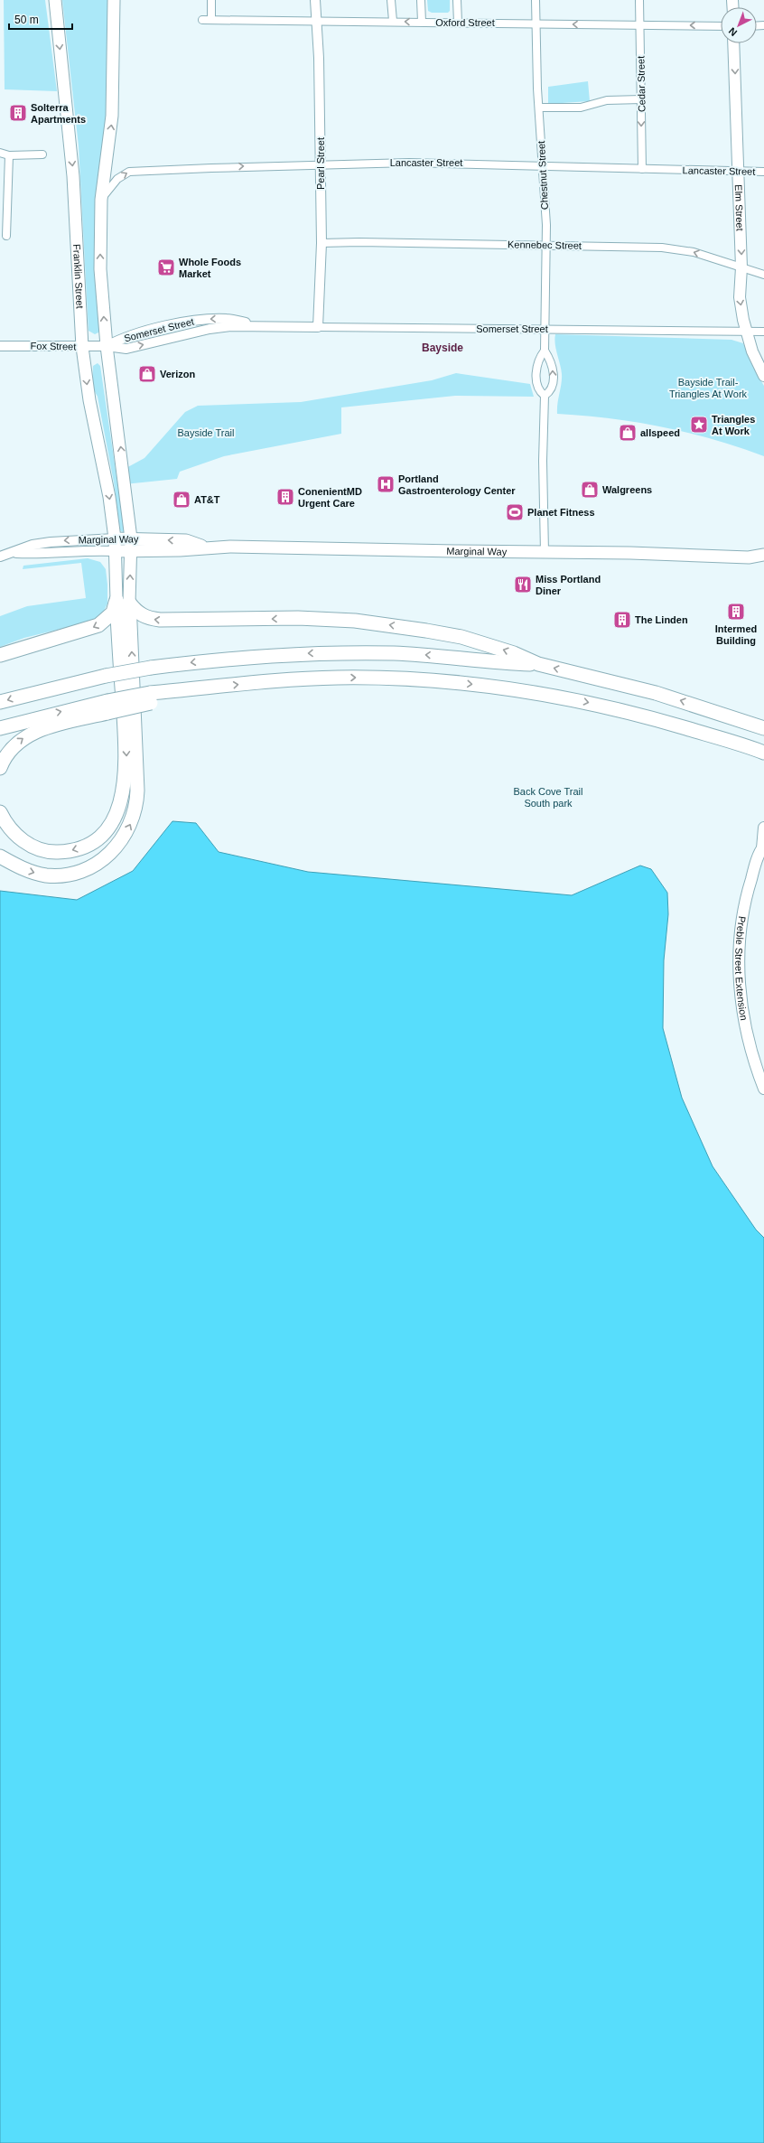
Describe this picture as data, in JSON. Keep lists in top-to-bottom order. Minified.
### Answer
{"streets":{"main road":["Elm Street","Franklin Street","Marginal Way","Preble Street Extension"],"street":["Oxford Street","Cedar Street","Lancaster Street","Pearl Street","Chestnut Street","Kennebec Street","Somerset Street","Fox Street"]},"crossings":[["Oxford Street","Cedar Street"],["Oxford Street","Pearl Street"],["Oxford Street","Chestnut Street"],["Cedar Street","Lancaster Street"],["Lancaster Street","Pearl Street"],["Lancaster Street","Chestnut Street"],["Lancaster Street","Elm Street"],["Pearl Street","Kennebec Street"],["Pearl Street","Somerset Street"],["Chestnut Street","Kennebec Street"],["Chestnut Street","Somerset Street"],["Chestnut Street","Marginal Way"],["Elm Street","Kennebec Street"],["Elm Street","Somerset Street"],["Franklin Street","Fox Street"],["Franklin Street","Marginal Way"],["Somerset Street","Fox Street"]],"one_way":["Oxford Street","Cedar Street","Elm Street","Kennebec Street"],"districts":["Bayside"],"parks":["Bayside Trail- Triangles At Work","Bayside Trail","Back Cove Trail South park"],"places":{"building":["Solterra Apartments","ConenientMD Urgent Care","Intermed Building","The Linden"],"supermarket":["Whole Foods Market"],"shop":["Verizon","allspeed","Walgreens","AT&T"],"place":["Triangles At Work"],"hospital":["Portland Gastroenterology Center"],"sports":["Planet Fitness"],"restaurant":["Miss Portland Diner"]},"scale_bar":"50 m","north":"bottom left"}
